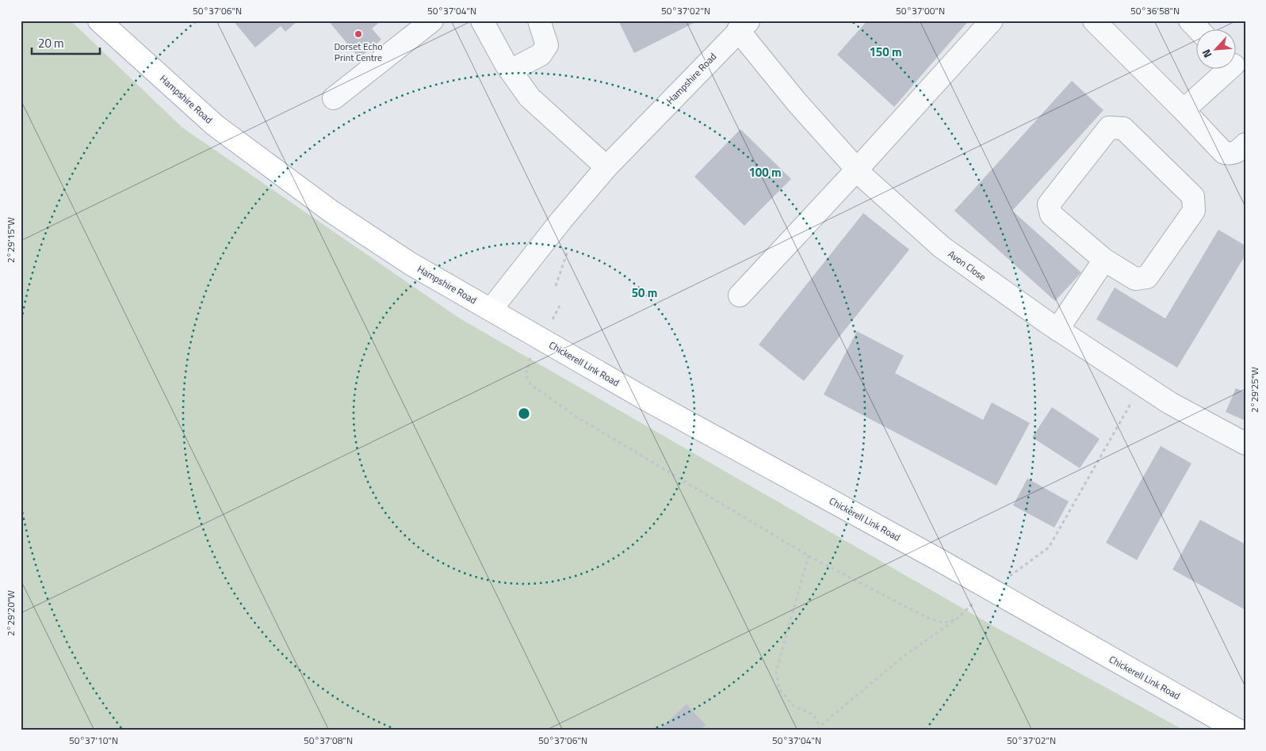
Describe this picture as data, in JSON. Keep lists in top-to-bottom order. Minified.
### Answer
{"streets":{"main road":["Hampshire Road","Chickerell Link Road"],"street":["Avon Close"]},"crossings":[["Hampshire Road","Avon Close"],["Hampshire Road","Chickerell Link Road"]],"places":["Dorset Echo Print Centre"],"scale_bar":"20 m","north":"bottom left","coordinates":["50°37'06\"N","50°37'04\"N","50°37'02\"N","50°37'00\"N","50°36'58\"N","2°29'15\"W","2°29'25\"W","2°29'20\"W","50°37'10\"N","50°37'08\"N"],"rings":["150 m","100 m","50 m"]}
